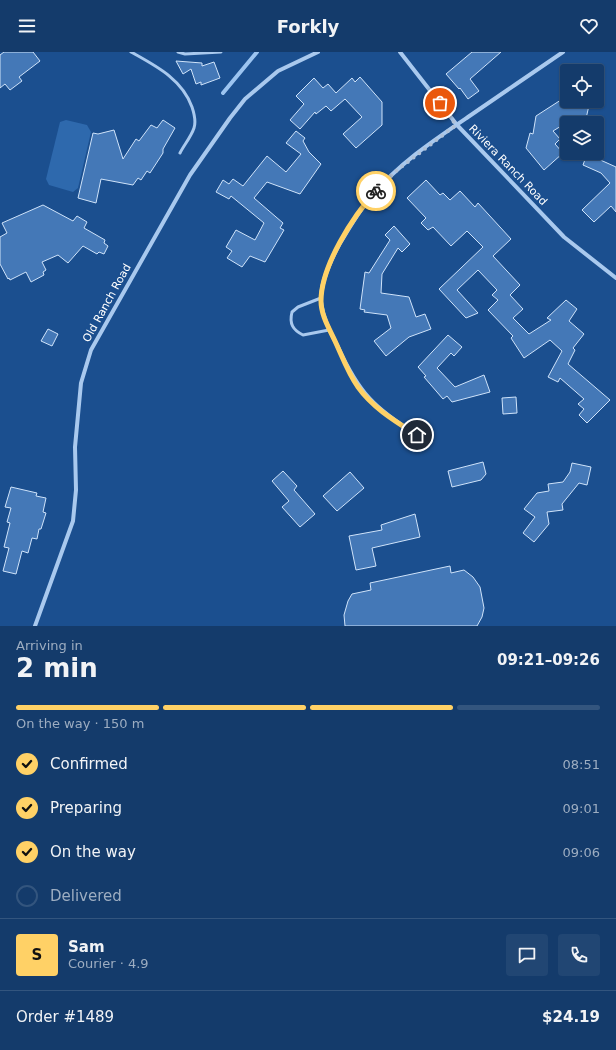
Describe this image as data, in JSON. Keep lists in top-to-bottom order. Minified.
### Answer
{"streets":{"street":["Riviera Ranch Road","Old Ranch Road"]},"page":{"header":"Forkly","heading":["2 min","Arriving in","09:21–09:26"],"panel":["Sam","Courier · 4.9","Order #1489","$24.19"],"bar":"On the way · 150 m","list":[["Confirmed","08:51"],["Preparing","09:01"],["On the way","09:06"],"Delivered"],"round":"S"}}
